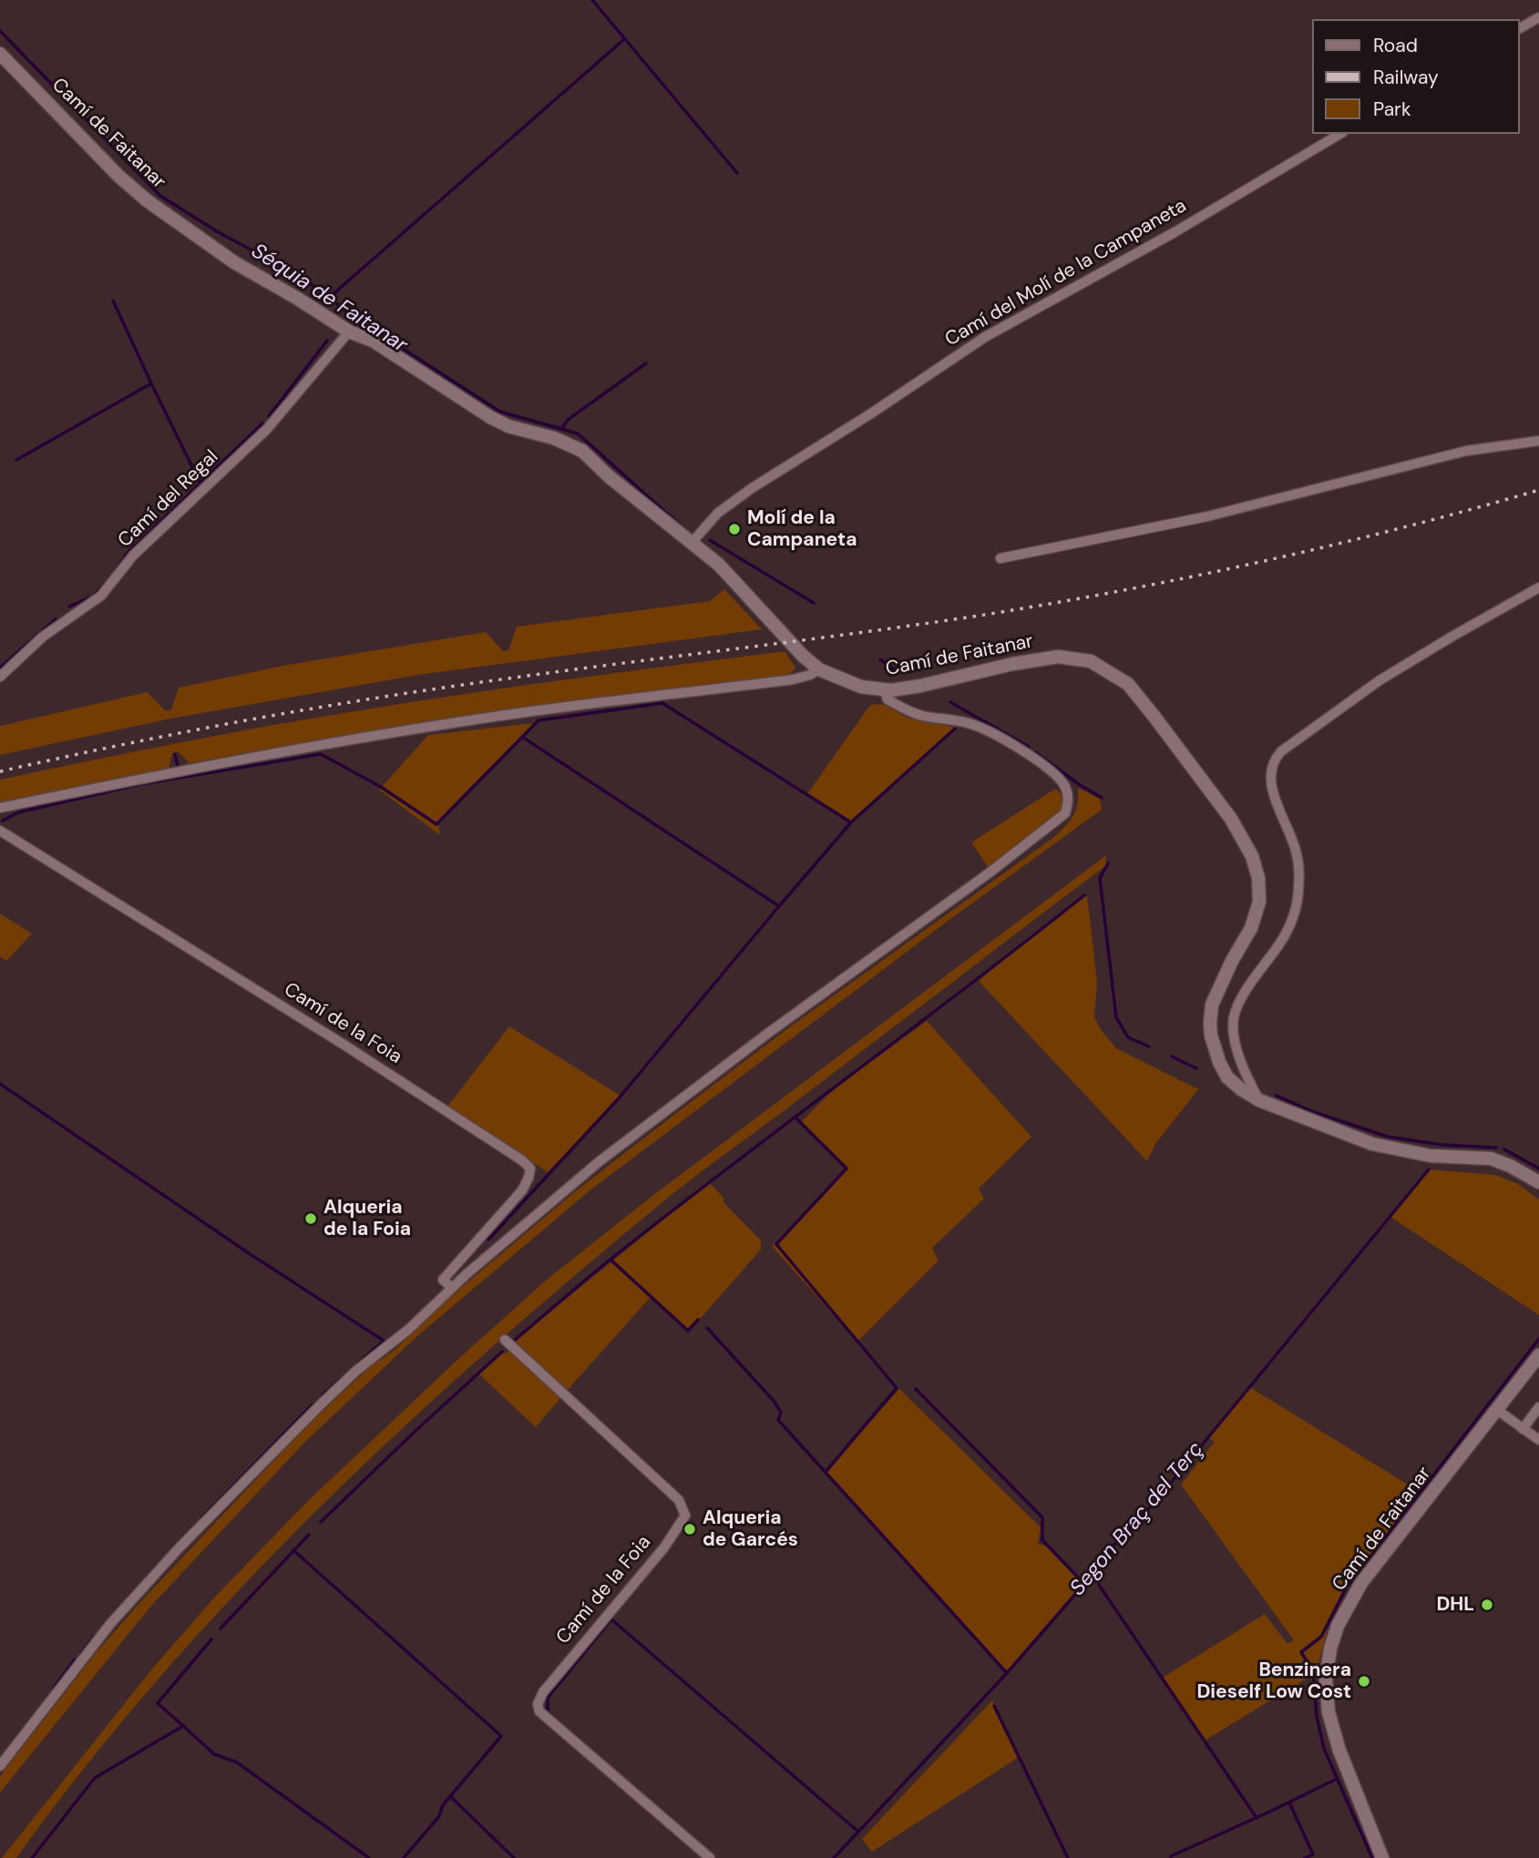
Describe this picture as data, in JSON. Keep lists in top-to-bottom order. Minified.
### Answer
{"streets":{"street":["Camí de Faitanar","Camí del Molí de la Campaneta","Camí del Regal","Camí de la Foia"]},"crossings":[["Camí de Faitanar","Camí del Molí de la Campaneta"],["Camí de Faitanar","Camí del Regal"]],"water":["Séquia de Faitanar","Segon Braç del Terç"],"places":["Molí de la Campaneta","Alqueria de la Foia","Alqueria de Garcés","DHL","Benzinera Dieself Low Cost"],"legend":["Road","Railway","Park"]}
